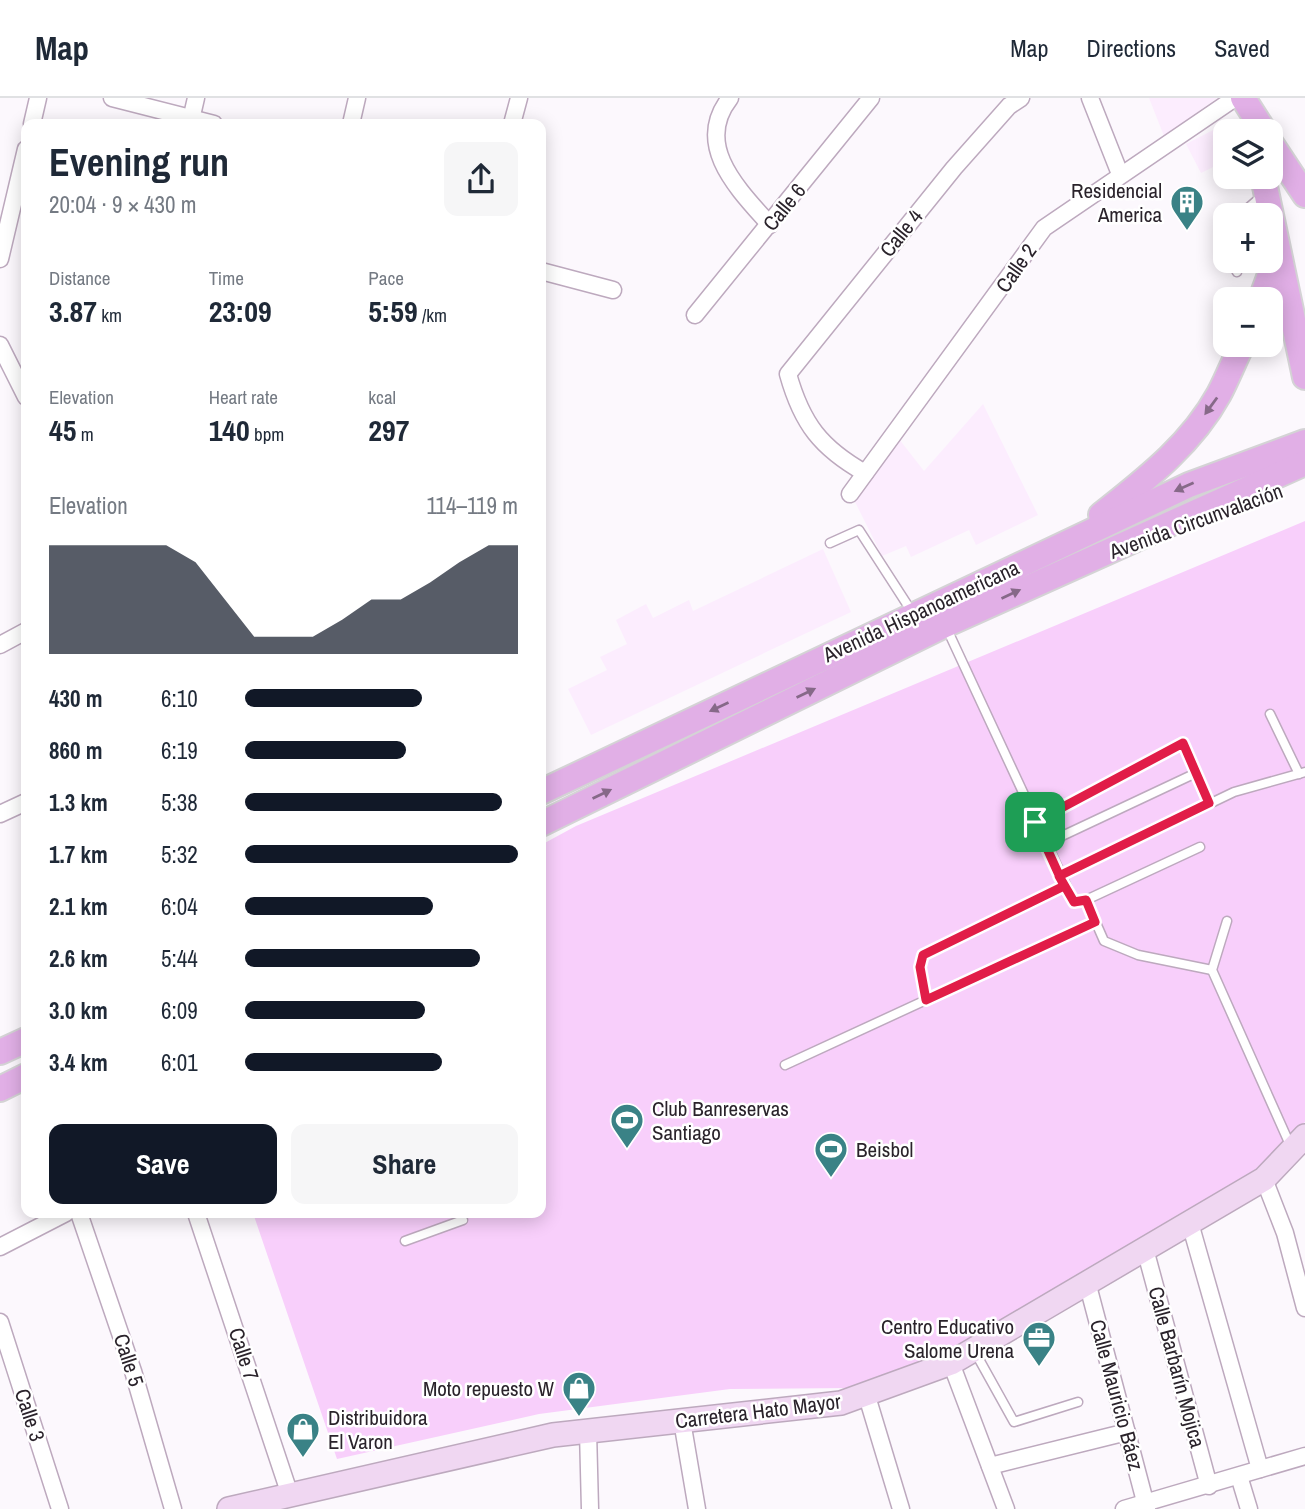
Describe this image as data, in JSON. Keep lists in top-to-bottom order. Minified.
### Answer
{"streets":{"main road":["Avenida Circunvalación","Avenida Hispanoamericana"],"street":["Calle 6","Calle 4","Calle 2","Calle 7","Calle 5","Calle Barbarín Mojica","Calle Mauricio Báez","Carretera Hato Mayor","Calle 3"]},"crossings":[["Calle 4","Calle 2"],["Avenida Circunvalación","Avenida Hispanoamericana"],["Calle 7","Carretera Hato Mayor"],["Calle Barbarín Mojica","Carretera Hato Mayor"],["Calle Mauricio Báez","Carretera Hato Mayor"]],"places":{"building":["Residencial America"],"sports":["Club Banreservas Santiago","Beisbol"],"office":["Centro Educativo Salome Urena"],"shop":["Moto repuesto W","Distribuidora El Varon"]},"page":{"header":"Map","nav":["Map","Directions","Saved"],"map_buttons":["+","−"],"heading":["Evening run","20:04 · 9 × 430 m"],"stats":[["Distance","3.87 km"],["Time","23:09"],["Pace","5:59 /km"],["Elevation","45 m"],["Heart rate","140 bpm"],["kcal","297"]],"chart":["Elevation","114–119 m"],"list":[{"name":"430 m","note":"6:10"},{"name":"860 m","note":"6:19"},{"name":"1.3 km","note":"5:38"},{"name":"1.7 km","note":"5:32"},{"name":"2.1 km","note":"6:04"},{"name":"2.6 km","note":"5:44"},{"name":"3.0 km","note":"6:09"},{"name":"3.4 km","note":"6:01"}],"buttons":["Save","Share"]}}
